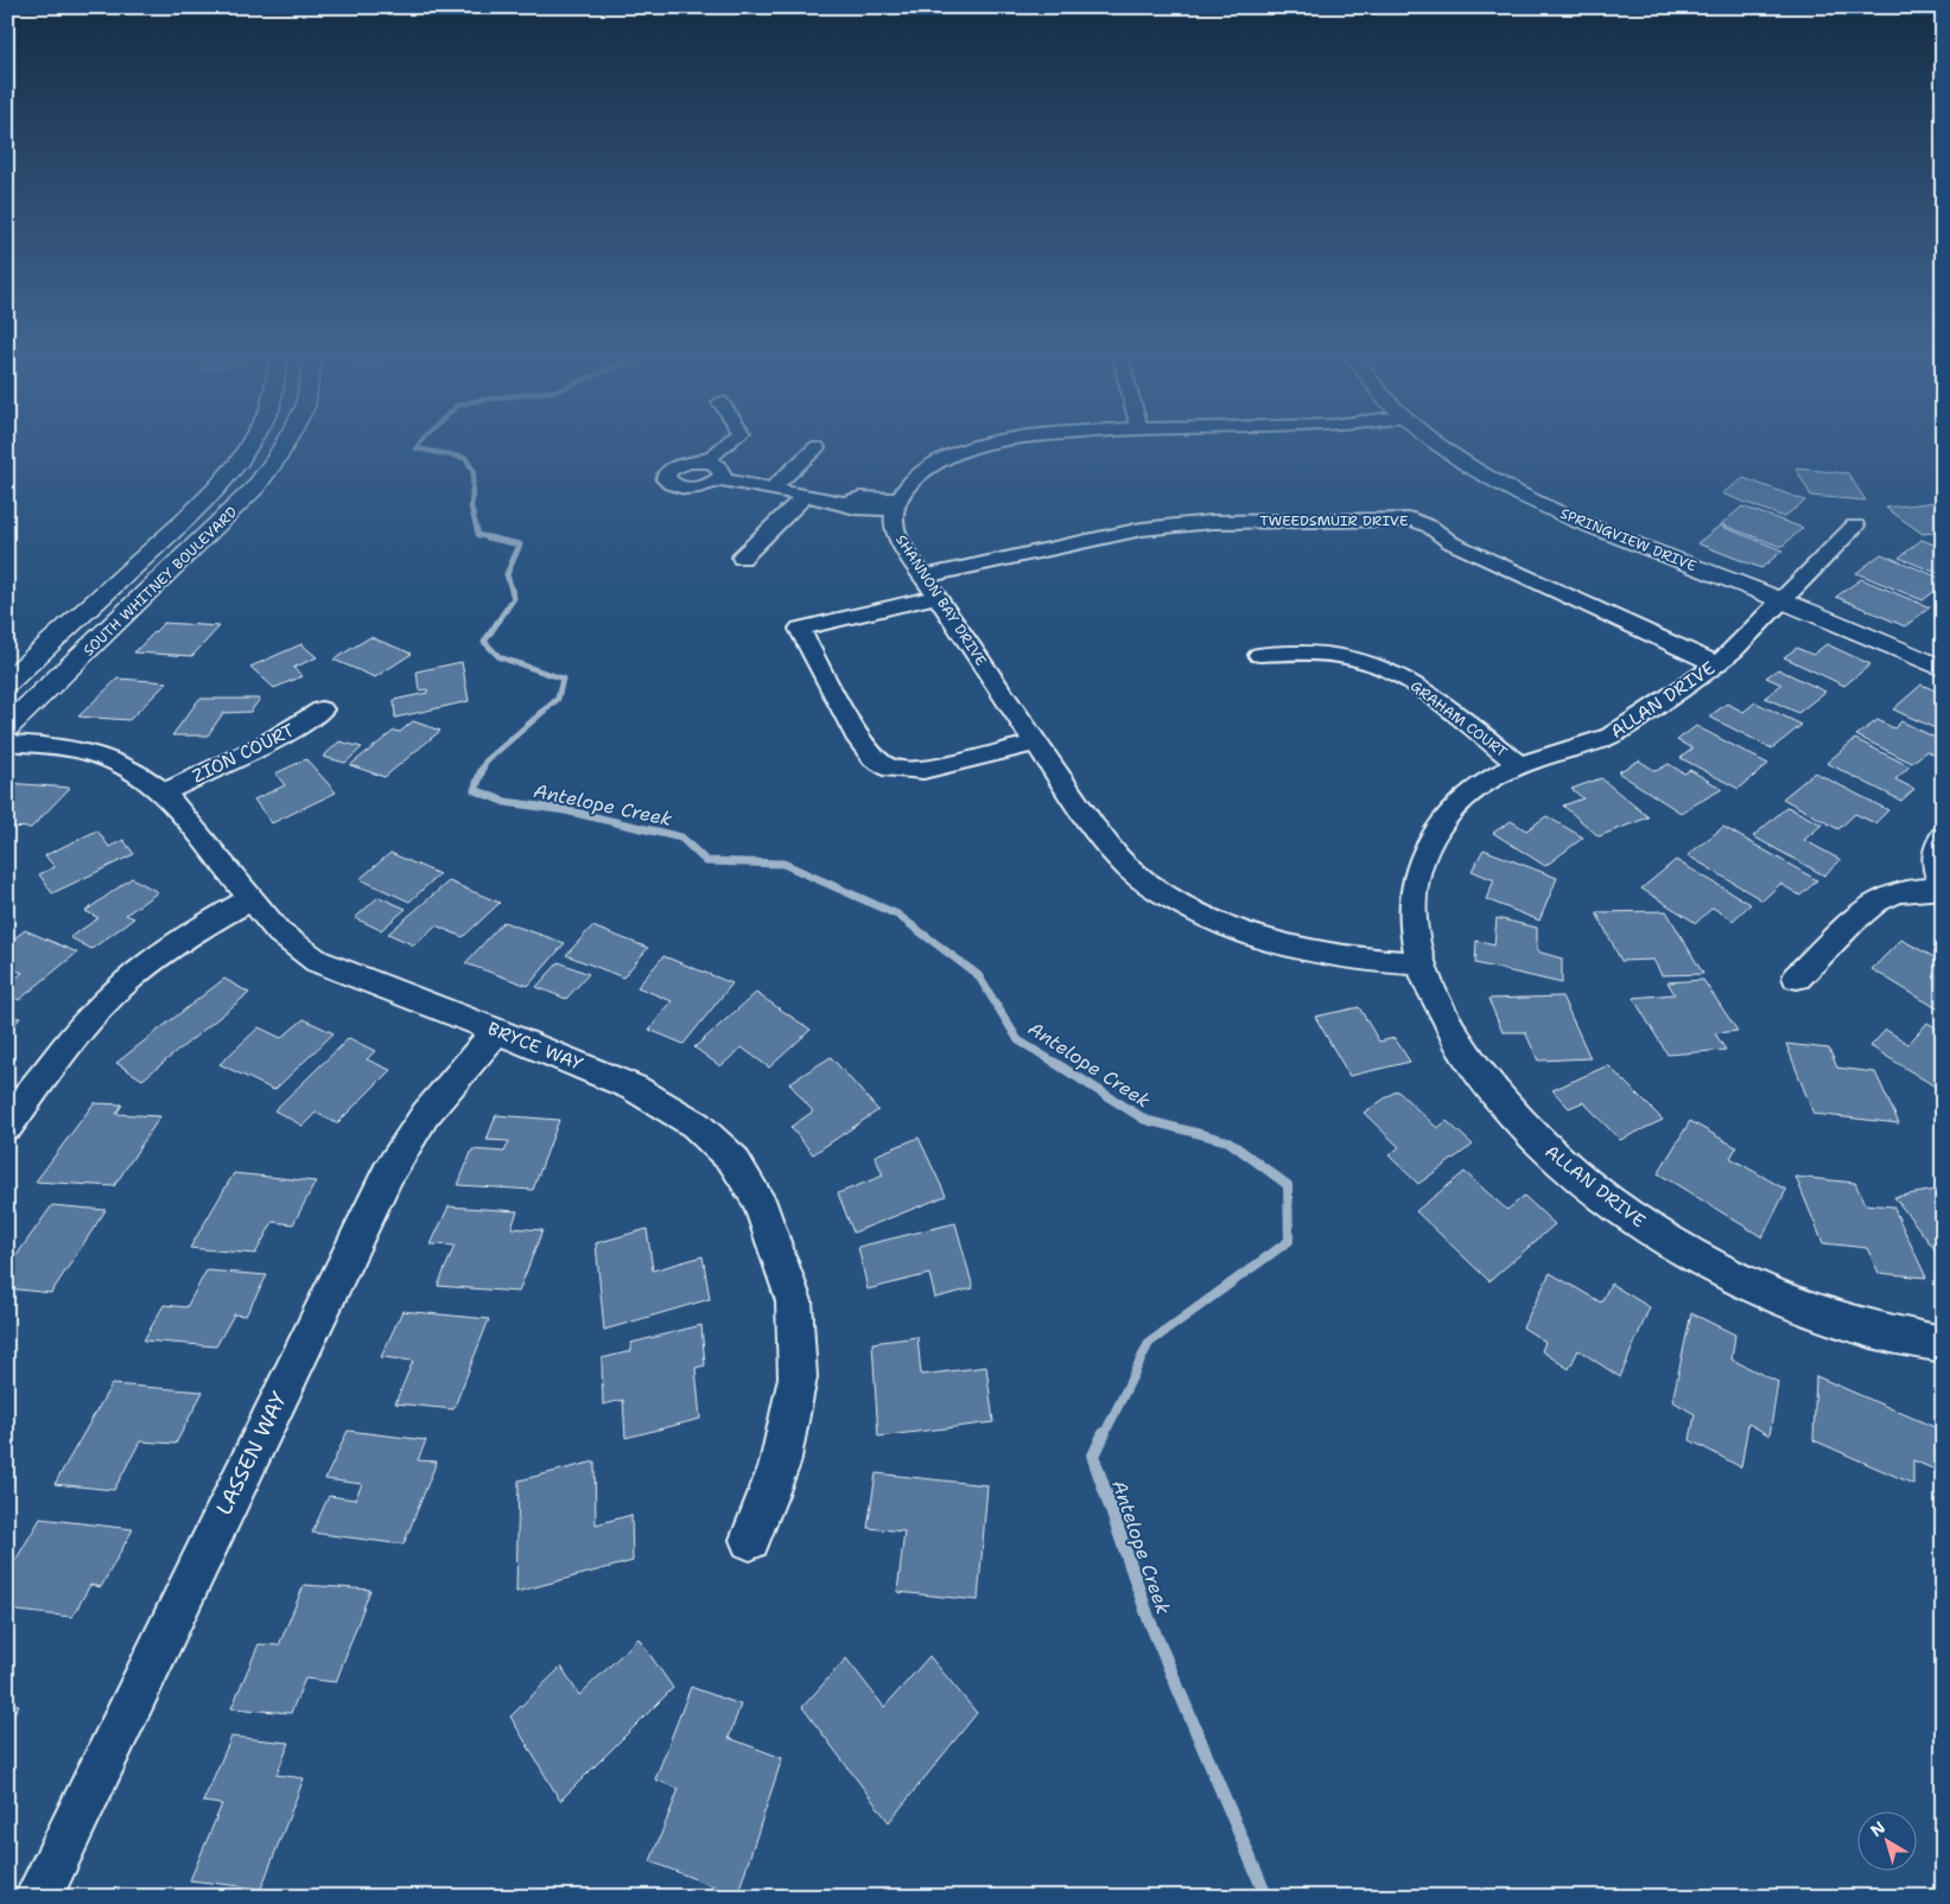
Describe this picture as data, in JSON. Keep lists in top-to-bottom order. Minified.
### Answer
{"streets":{"street":["TWEEDSMUIR DRIVE","SPRINGVIEW DRIVE","SOUTH WHITNEY BOULEVARD","SHANNON BAY DRIVE","ALLAN DRIVE","GRAHAM COURT","ZION COURT","BRYCE WAY","LASSEN WAY"]},"crossings":[["TWEEDSMUIR DRIVE","SHANNON BAY DRIVE"],["TWEEDSMUIR DRIVE","ALLAN DRIVE"],["SPRINGVIEW DRIVE","ALLAN DRIVE"],["SHANNON BAY DRIVE","ALLAN DRIVE"],["ALLAN DRIVE","GRAHAM COURT"],["ZION COURT","BRYCE WAY"],["BRYCE WAY","LASSEN WAY"]],"water":["Antelope Creek"],"north":"top left"}
